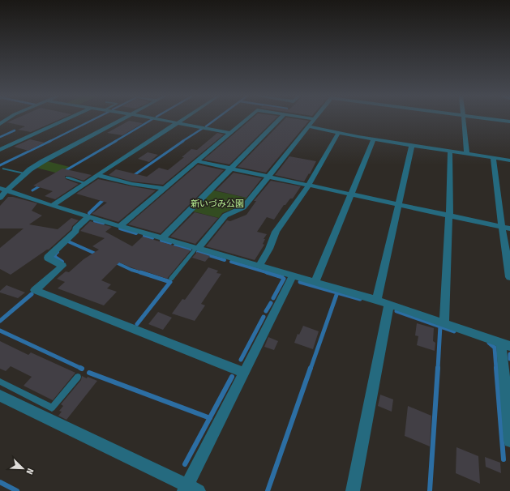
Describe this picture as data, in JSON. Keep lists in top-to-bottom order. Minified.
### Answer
{"parks":["新いづみ公園"],"north":"bottom right"}
